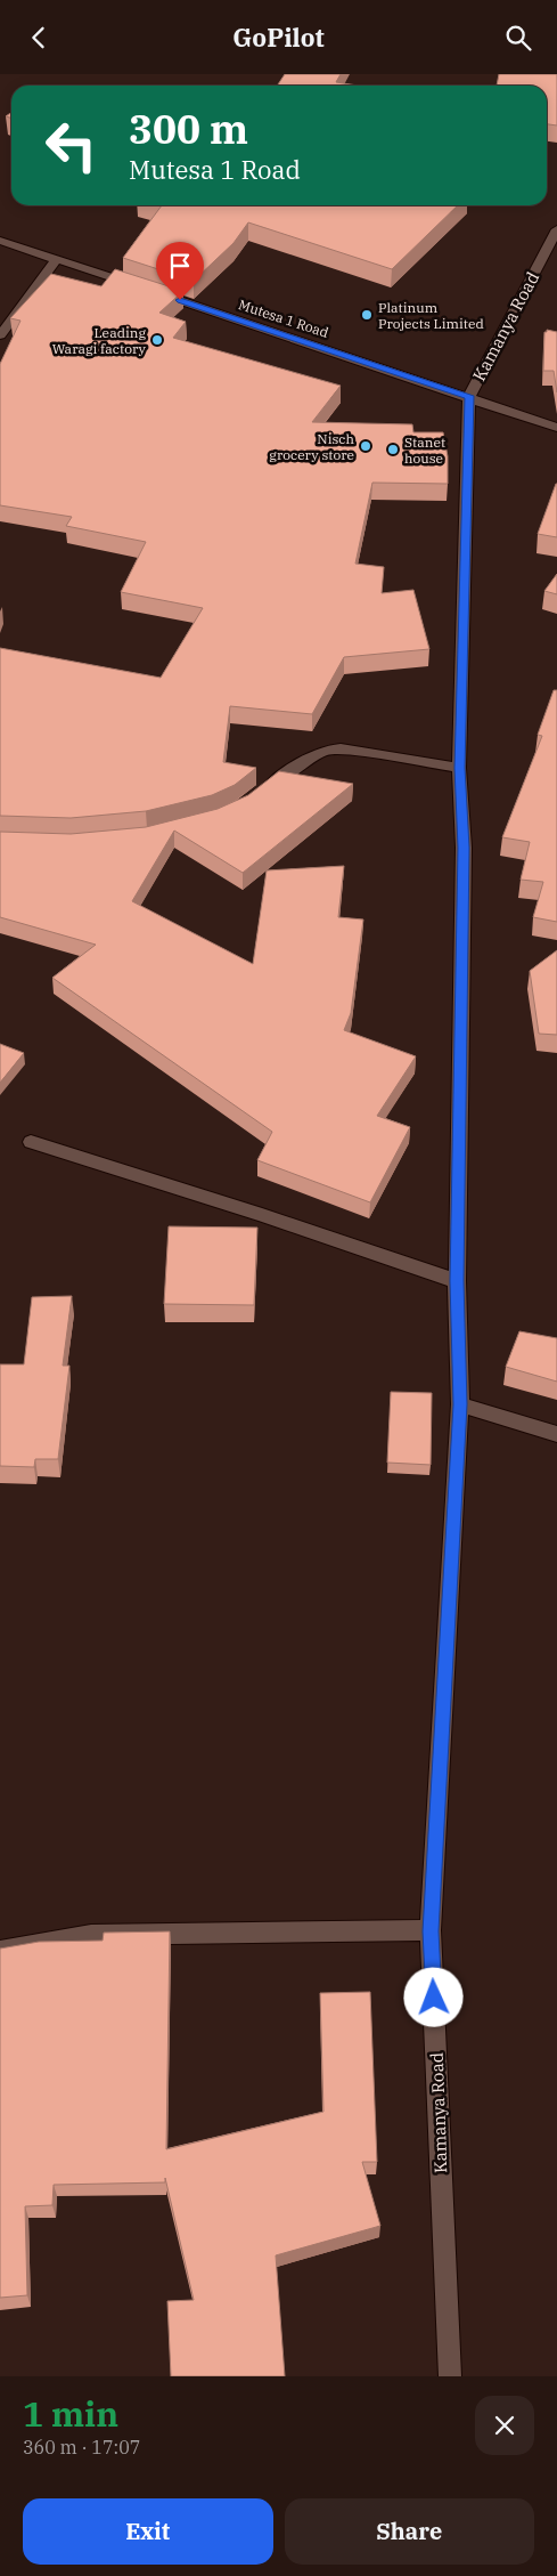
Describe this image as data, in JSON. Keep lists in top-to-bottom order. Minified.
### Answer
{"streets":{"street":["Mutesa 1 Road","Kamanya Road"]},"crossings":[["Mutesa 1 Road","Kamanya Road"]],"places":["Platinum Projects Limited","Leading Waragi factory","Nisch grocery store","Stanet house"],"page":{"header":"GoPilot","turn":["300 m","Mutesa 1 Road"],"heading":["1 min","360 m · 17:07"],"buttons":["Exit","Share"]}}
